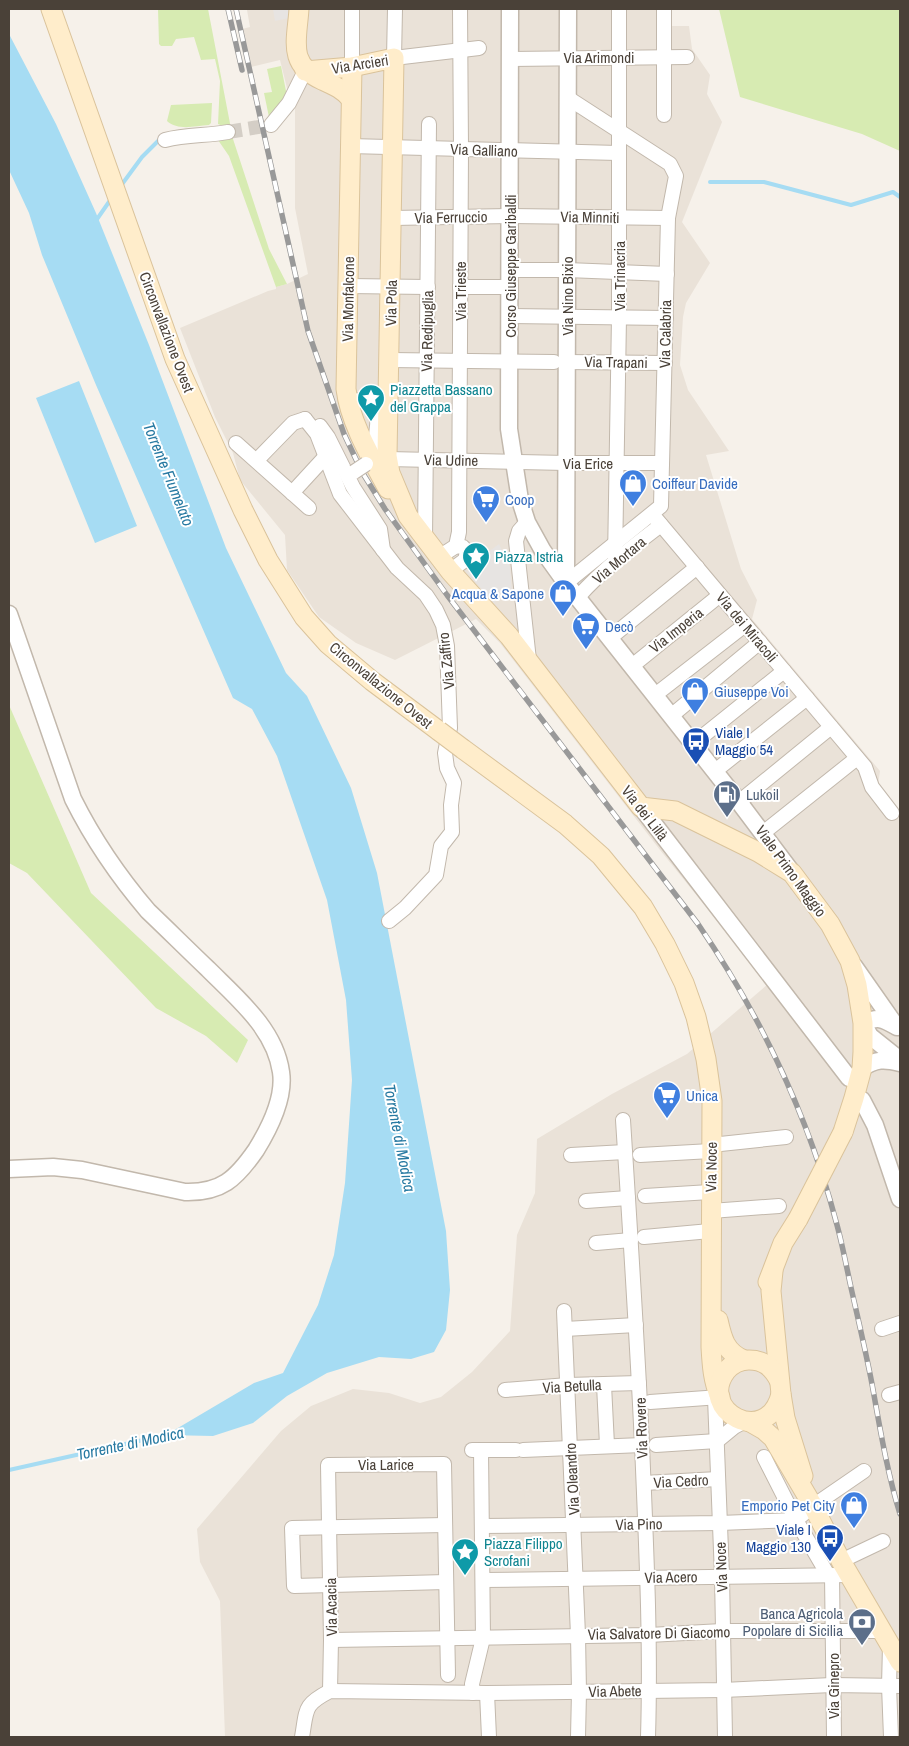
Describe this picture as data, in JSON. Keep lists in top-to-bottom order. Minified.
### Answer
{"streets":{"main road":["Via Arcieri","Via Monfalcone","Via Pola","Circonvallazione Ovest","Via dei Lillà","Viale Primo Maggio","Via Noce"],"street":["Via Arimondi","Via Galliano","Via Ferruccio","Via Minniti","Corso Giuseppe Garibaldi","Via Trinacria","Via Trieste","Via Nino Bixio","Via Redipuglia","Via Calabria","Via Trapani","Via Udine","Via Erice","Via Mortara","Via dei Miracoli","Via Imperia","Via Zaffiro","Via Betulla","Via Rovere","Via Larice","Via Oleandro","Via Cedro","Via Pino","Via Acero","Via Acacia","Via Salvatore Di Giacomo","Via Ginepro","Via Abete"]},"crossings":[["Via Arimondi","Corso Giuseppe Garibaldi"],["Via Arimondi","Via Trinacria"],["Via Arimondi","Via Nino Bixio"],["Via Arcieri","Via Trieste"],["Via Arcieri","Via Monfalcone"],["Via Arcieri","Via Pola"],["Via Galliano","Corso Giuseppe Garibaldi"],["Via Galliano","Via Trinacria"],["Via Galliano","Via Trieste"],["Via Galliano","Via Nino Bixio"],["Via Galliano","Via Monfalcone"],["Via Galliano","Via Pola"],["Via Galliano","Via Redipuglia"],["Via Ferruccio","Via Minniti"],["Via Ferruccio","Corso Giuseppe Garibaldi"],["Via Ferruccio","Via Trieste"],["Via Ferruccio","Via Pola"],["Via Ferruccio","Via Redipuglia"],["Via Minniti","Corso Giuseppe Garibaldi"],["Via Minniti","Via Trinacria"],["Via Minniti","Via Nino Bixio"],["Via Minniti","Via Calabria"],["Corso Giuseppe Garibaldi","Via Trapani"],["Corso Giuseppe Garibaldi","Via Udine"],["Corso Giuseppe Garibaldi","Via Erice"],["Corso Giuseppe Garibaldi","Viale Primo Maggio"],["Via Trinacria","Via Calabria"],["Via Trinacria","Via Trapani"],["Via Trinacria","Via Erice"],["Via Trinacria","Via Mortara"],["Via Trieste","Via Pola"],["Via Trieste","Via Trapani"],["Via Trieste","Via Udine"],["Via Trieste","Via dei Lillà"],["Via Nino Bixio","Via Trapani"],["Via Nino Bixio","Via Erice"],["Via Nino Bixio","Viale Primo Maggio"],["Via Monfalcone","Via Pola"],["Via Monfalcone","Via Udine"],["Via Pola","Via Redipuglia"],["Via Pola","Via Trapani"],["Via Pola","Via Udine"],["Via Pola","Via dei Lillà"],["Via Redipuglia","Via Trapani"],["Via Redipuglia","Via Udine"],["Circonvallazione Ovest","Via Noce"],["Via Calabria","Via Trapani"],["Via Calabria","Via Erice"],["Via Calabria","Via Mortara"],["Via Calabria","Via dei Miracoli"],["Via Udine","Via Erice"],["Via Mortara","Via dei Miracoli"],["Via Mortara","Viale Primo Maggio"],["Via dei Miracoli","Via Imperia"],["Via Imperia","Viale Primo Maggio"],["Via dei Lillà","Viale Primo Maggio"],["Via Noce","Via Cedro"],["Via Noce","Via Pino"],["Via Noce","Via Acero"],["Via Noce","Via Salvatore Di Giacomo"],["Via Noce","Via Abete"],["Via Betulla","Via Rovere"],["Via Betulla","Via Oleandro"],["Via Rovere","Via Cedro"],["Via Rovere","Via Pino"],["Via Rovere","Via Acero"],["Via Rovere","Via Salvatore Di Giacomo"],["Via Rovere","Via Abete"],["Via Larice","Via Acacia"],["Via Oleandro","Via Pino"],["Via Oleandro","Via Acero"],["Via Oleandro","Via Salvatore Di Giacomo"],["Via Oleandro","Via Abete"],["Via Acero","Via Ginepro"],["Via Acacia","Via Abete"],["Via Salvatore Di Giacomo","Via Ginepro"],["Via Ginepro","Via Abete"]],"water":["Torrente Fiumelato","Torrente di Modica"],"places":{"place":["Piazzetta Bassano del Grappa","Piazza Istria","Piazza Filippo Scrofani"],"shop":["Coiffeur Davide","Acqua & Sapone","Giuseppe Voi","Emporio Pet City"],"supermarket":["Coop","Decò","Unica"],"bus stop":["Viale I Maggio 54","Viale I Maggio 130"],"fuel station":["Lukoil"],"bank":["Banca Agricola Popolare di Sicilia"]}}
